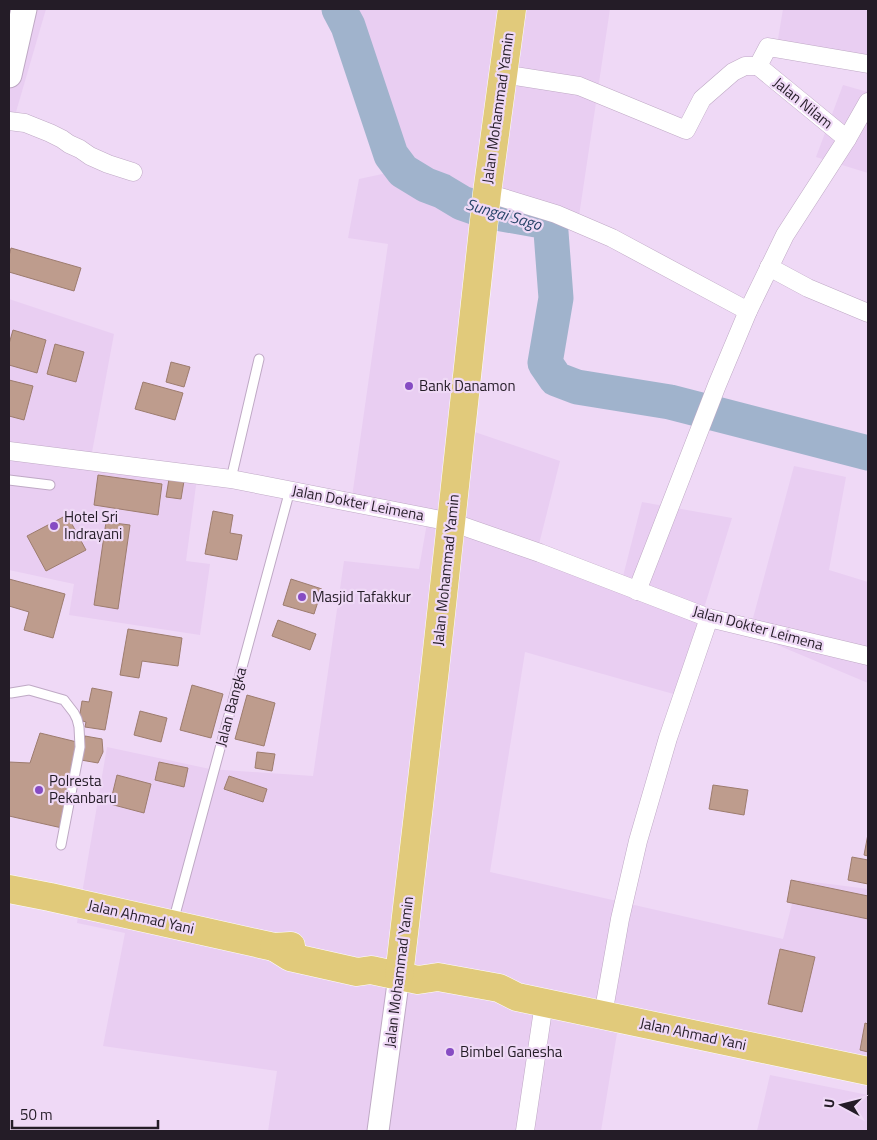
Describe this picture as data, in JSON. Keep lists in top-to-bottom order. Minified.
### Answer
{"streets":{"main road":["Jalan Mohammad Yamin","Jalan Ahmad Yani"],"street":["Jalan Nilam","Jalan Dokter Leimena"],"lane":["Jalan Bangka"]},"crossings":[["Jalan Mohammad Yamin","Jalan Dokter Leimena"],["Jalan Mohammad Yamin","Jalan Ahmad Yani"],["Jalan Dokter Leimena","Jalan Bangka"],["Jalan Bangka","Jalan Ahmad Yani"]],"water":["Sungai Sago"],"places":["Bank Danamon","Hotel Sri Indrayani","Masjid Tafakkur","Polresta Pekanbaru","Bimbel Ganesha"],"scale_bar":"50 m","north":"left"}
